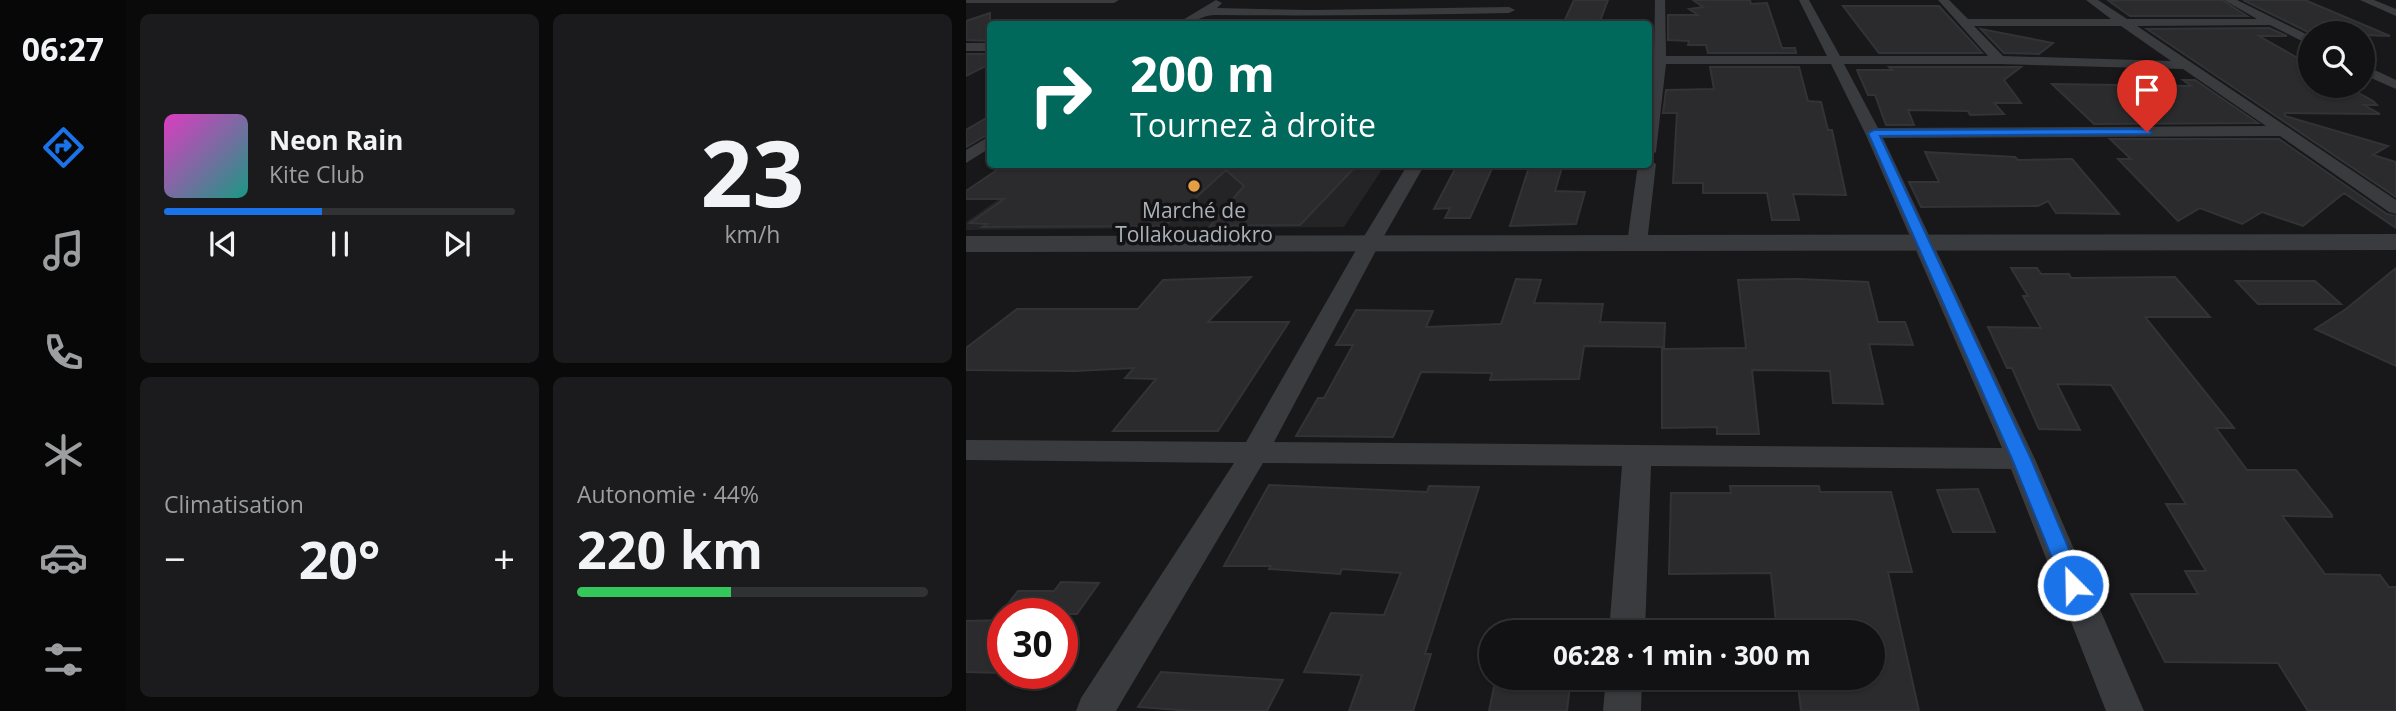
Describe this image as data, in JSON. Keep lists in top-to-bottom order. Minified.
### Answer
{"places":["Marché de Tollakouadiokro"],"page":{"tabs":"06:27","tile":[["23","km/h"],"Climatisation",["Autonomie · 44%","220 km"]],"turn":["200 m","Tournez à droite"],"song":["Neon Rain","Kite Club"],"heat":["−","20°","+"],"limit":"30","trip":"06:28 · 1 min · 300 m"}}
